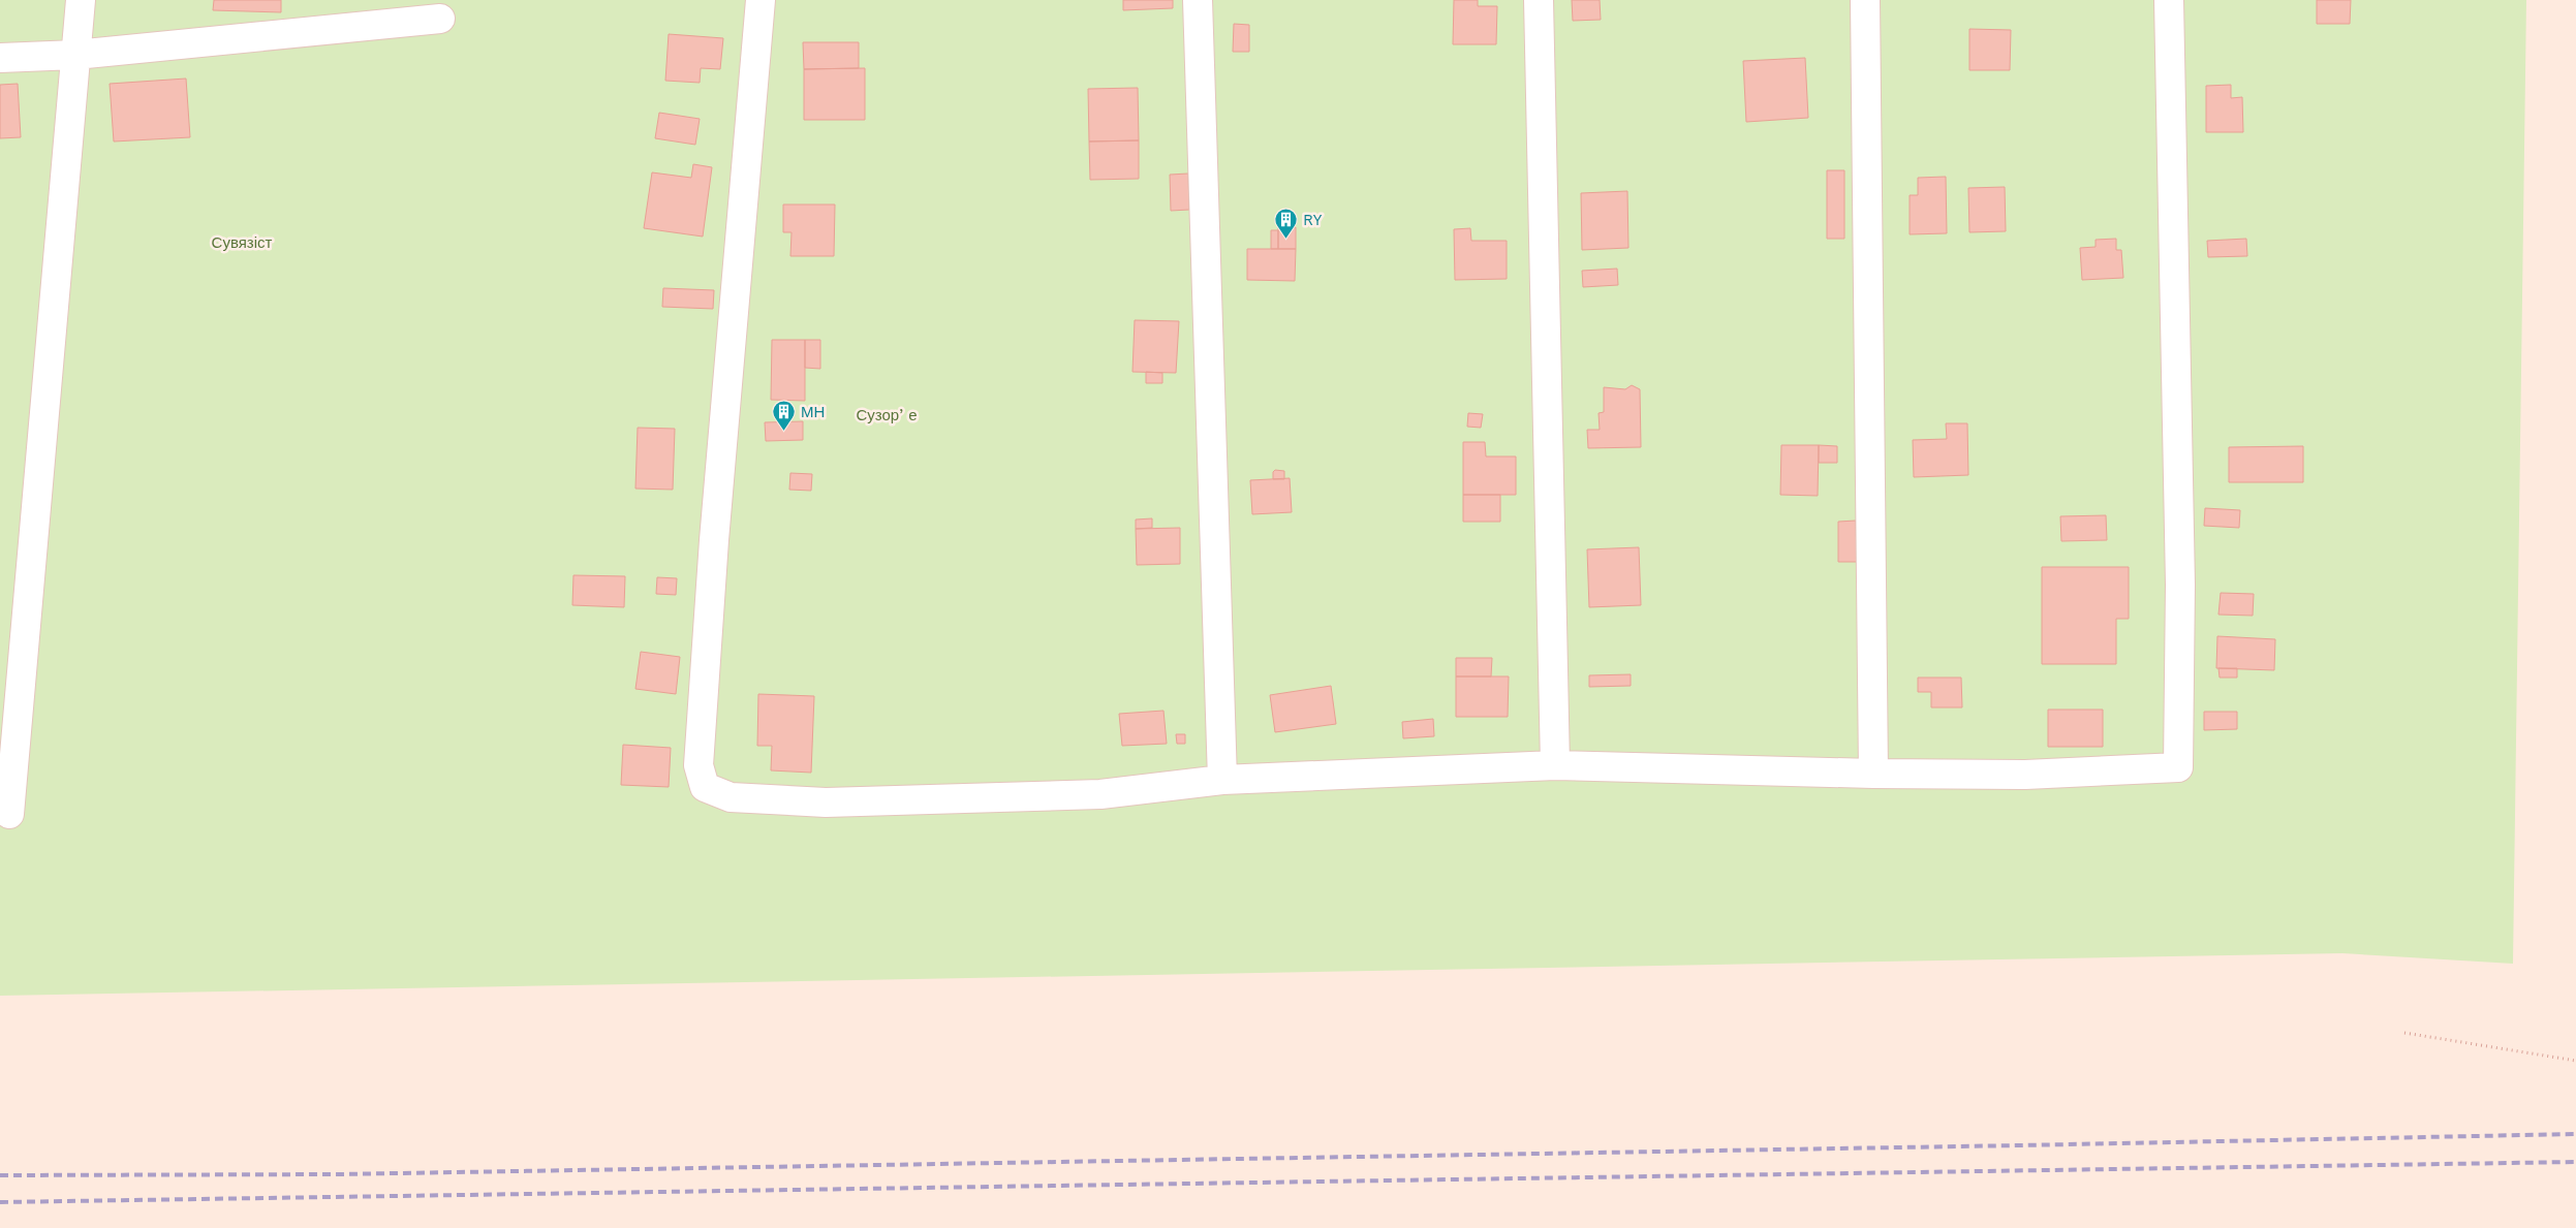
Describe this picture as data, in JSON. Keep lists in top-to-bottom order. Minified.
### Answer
{"parks":["Сувязіст","Сузорʼе"],"places":{"building":["RY","МН"]}}
